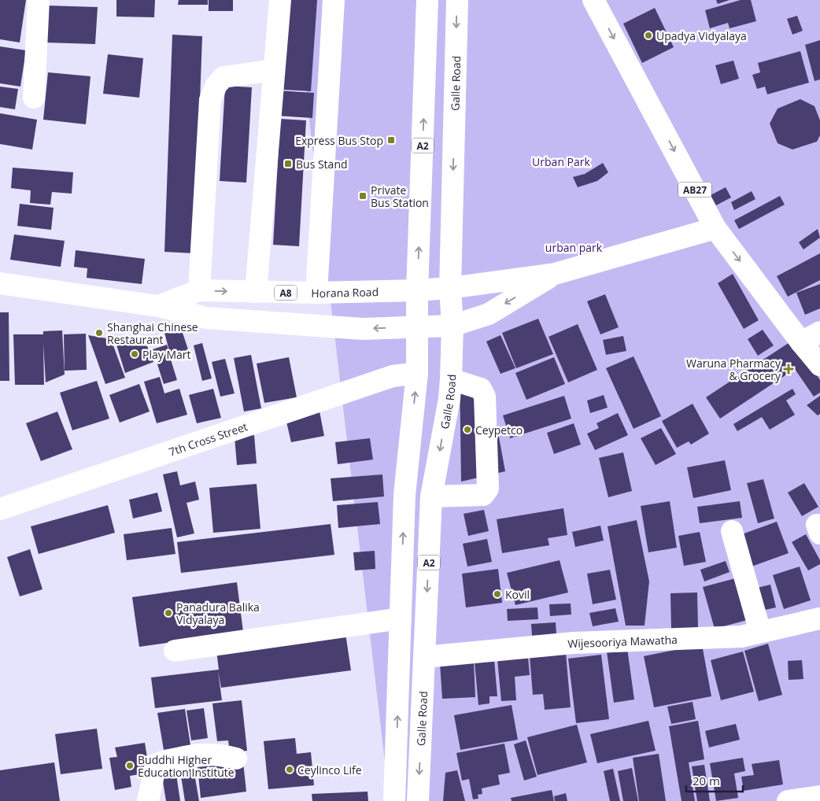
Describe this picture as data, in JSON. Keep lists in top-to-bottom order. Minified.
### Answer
{"streets":{"main road":["Galle Road","A2","AB27","Horana Road","A8","7th Cross Street","Wijesooriya Mawatha"]},"crossings":[["Galle Road","Horana Road"],["Galle Road","Wijesooriya Mawatha"],["A2","Horana Road"],["A2","7th Cross Street"]],"parks":["Urban Park","urban park"],"places":{"other":["Upadya Vidyalaya","Shanghai Chinese Restaurant","Play Mart","Ceypetco","Kovil","Panadura Balika Vidyalaya","Buddhi Higher Education Institute","Ceylinco Life"],"transit":["Express Bus Stop","Bus Stand","Private Bus Station"],"health":["Waruna Pharmacy & Grocery"]},"scale_bar":"20 m"}
